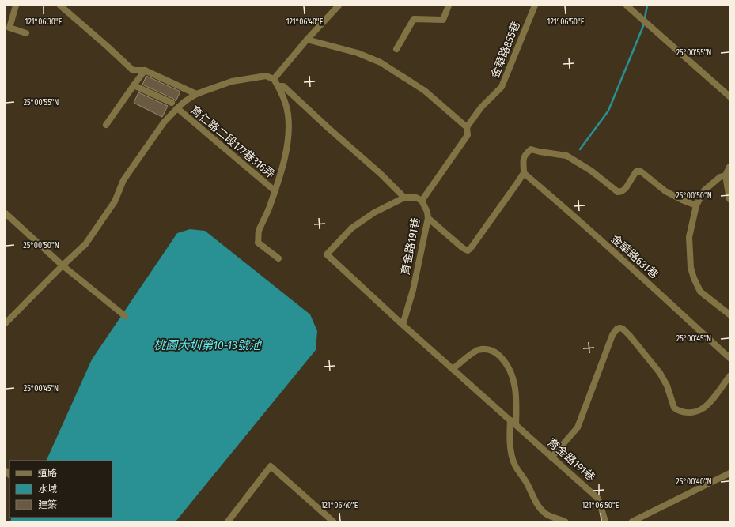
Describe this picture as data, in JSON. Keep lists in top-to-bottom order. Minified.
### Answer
{"streets":{"street":["金華路855巷","育仁路二段177巷316弄","育金路191巷","金華路631巷"]},"water":["桃園大圳第10-13號池"],"legend":["道路","水域","建築"],"coordinates":["121°06'30\"E","121°06'40\"E","121°06'50\"E","25°00'55\"N","25°00'50\"N","25°00'45\"N","25°00'40\"N"]}
